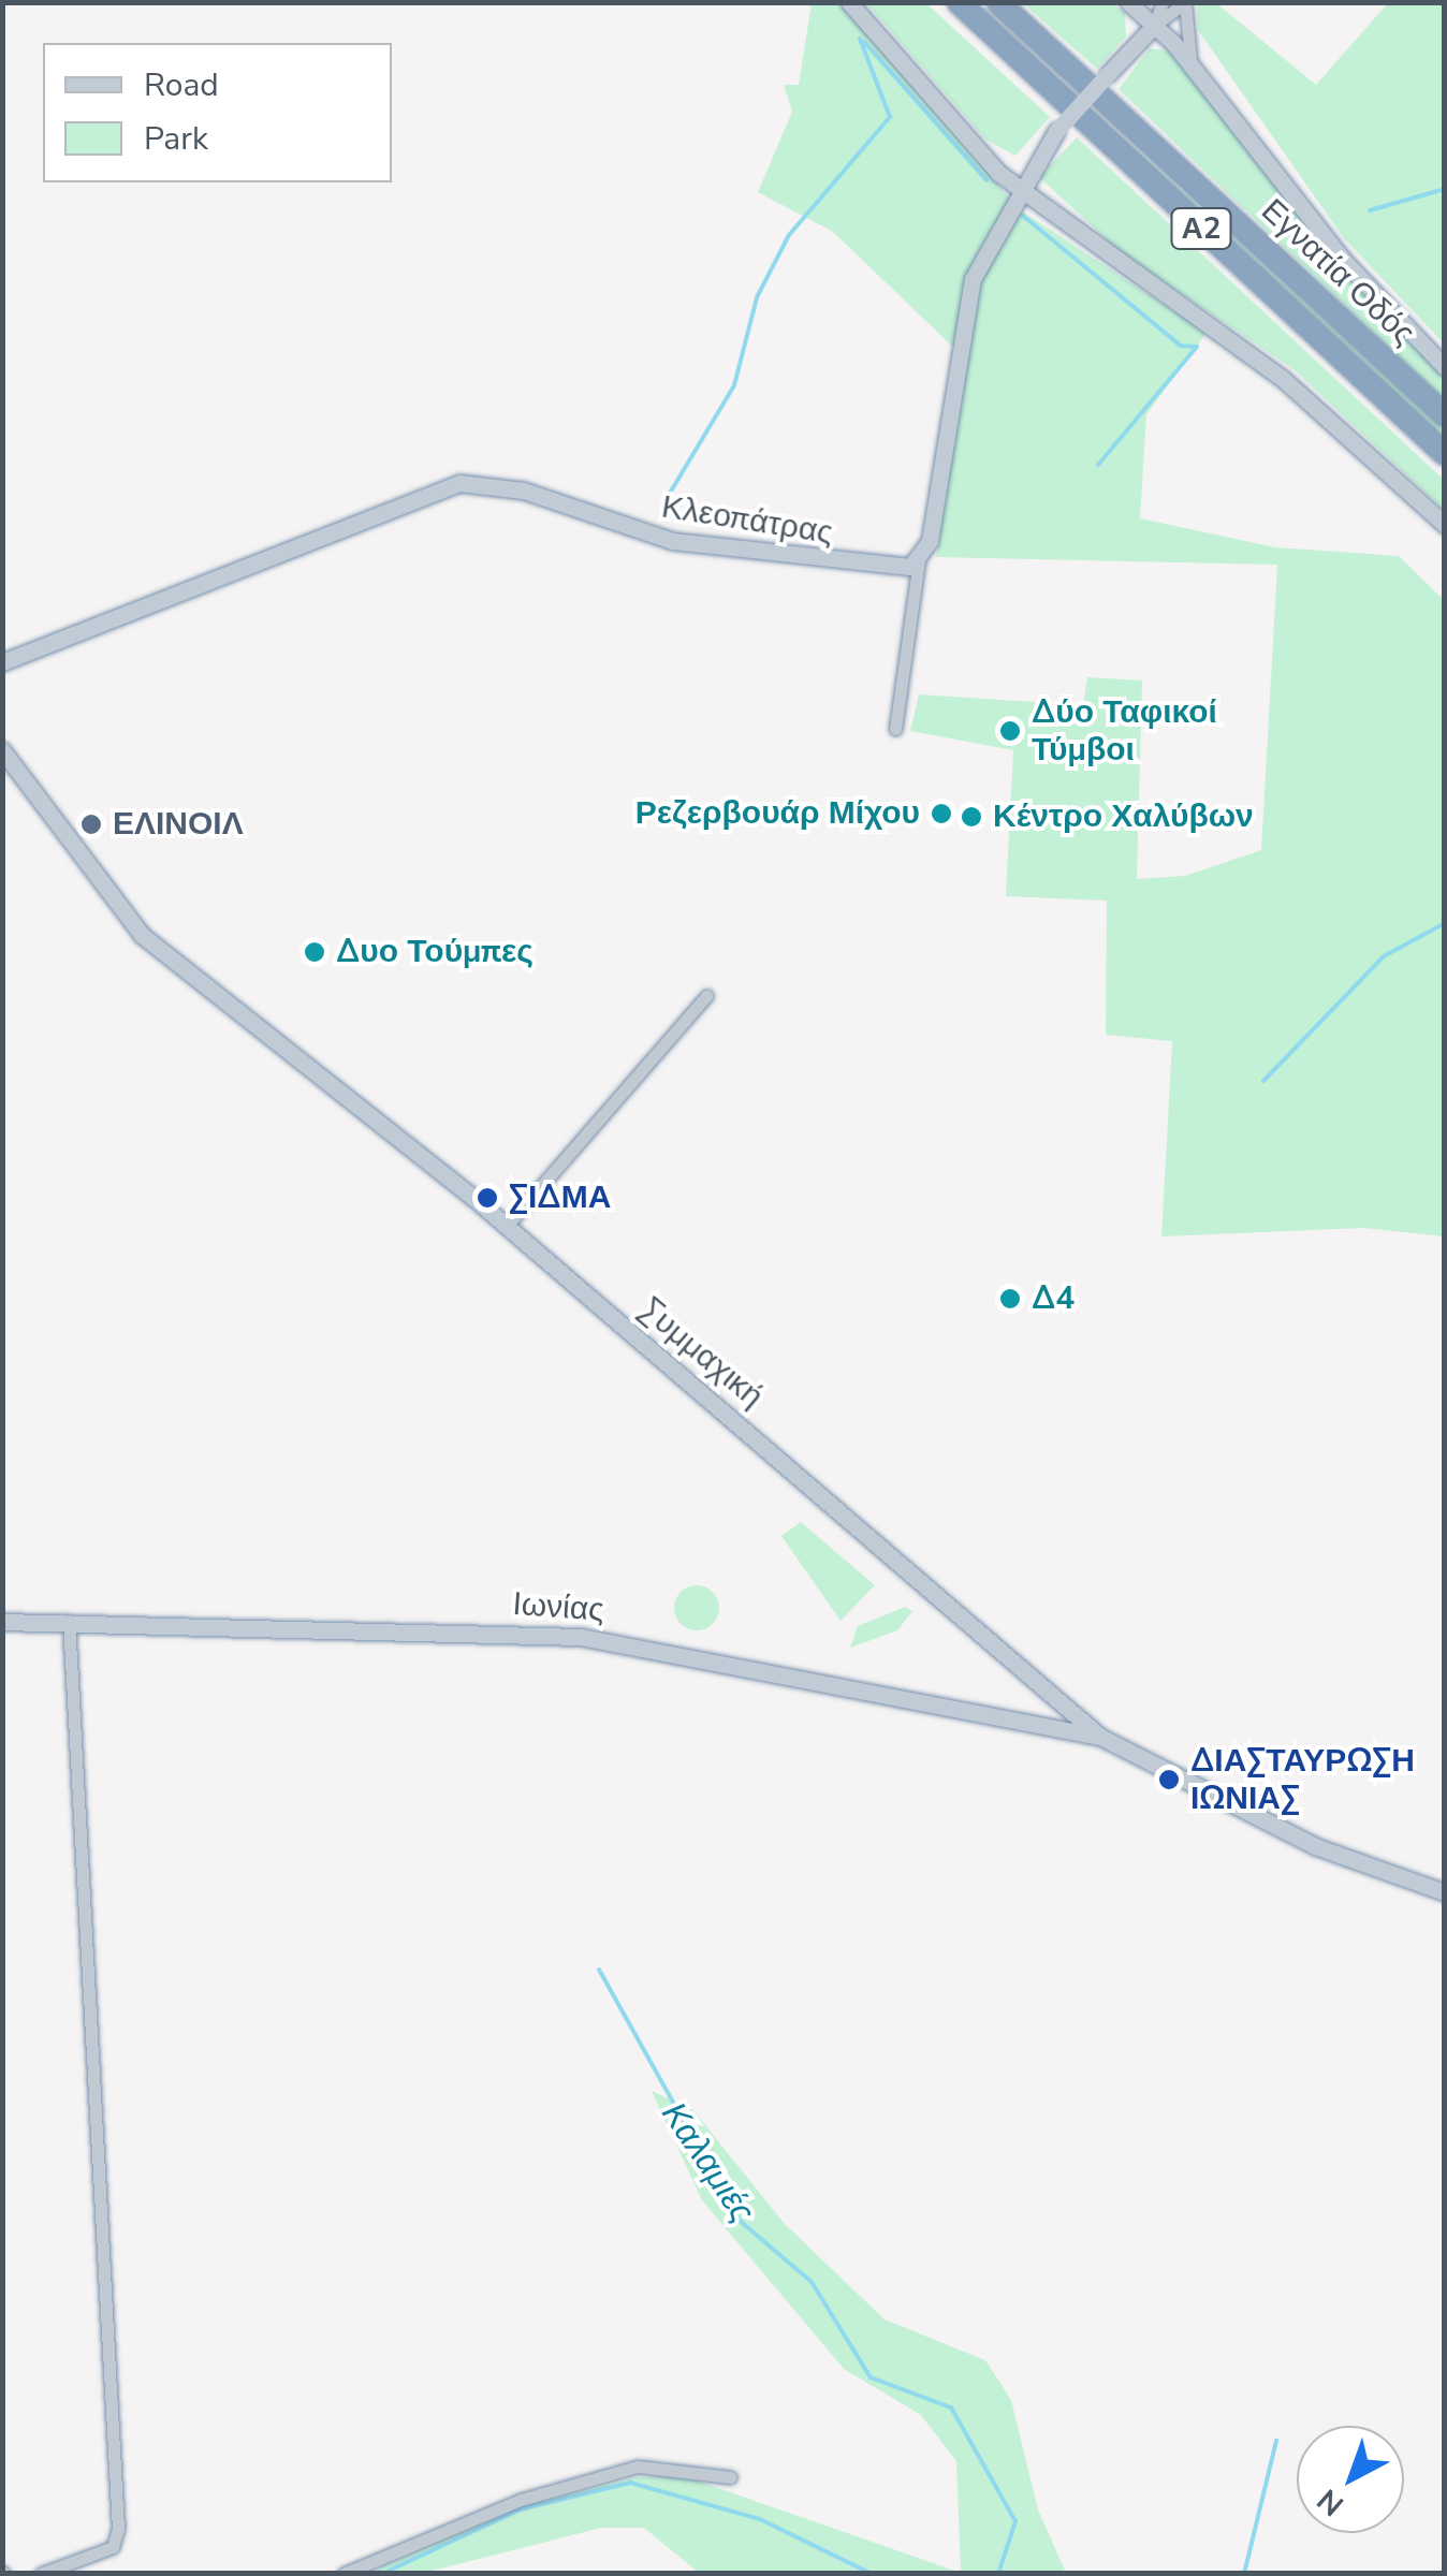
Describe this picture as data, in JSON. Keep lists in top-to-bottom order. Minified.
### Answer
{"streets":{"highway":["Α2","Εγνατία Οδός"],"street":["Κλεοπάτρας","Συμμαχική","Ιωνίας"]},"crossings":[["Συμμαχική","Ιωνίας"]],"water":["Καλαμιές"],"places":["Δύο Ταφικοί Τύμβοι","Ρεζερβουάρ Μίχου","Κέντρο Χαλύβων","ΕΛΙΝΟΙΛ","Δυο Τούμπες","ΣΙΔΜΑ","Δ4","ΔΙΑΣΤΑΥΡΩΣΗ ΙΩΝΙΑΣ"],"legend":["Road","Park"],"north":"bottom left"}
